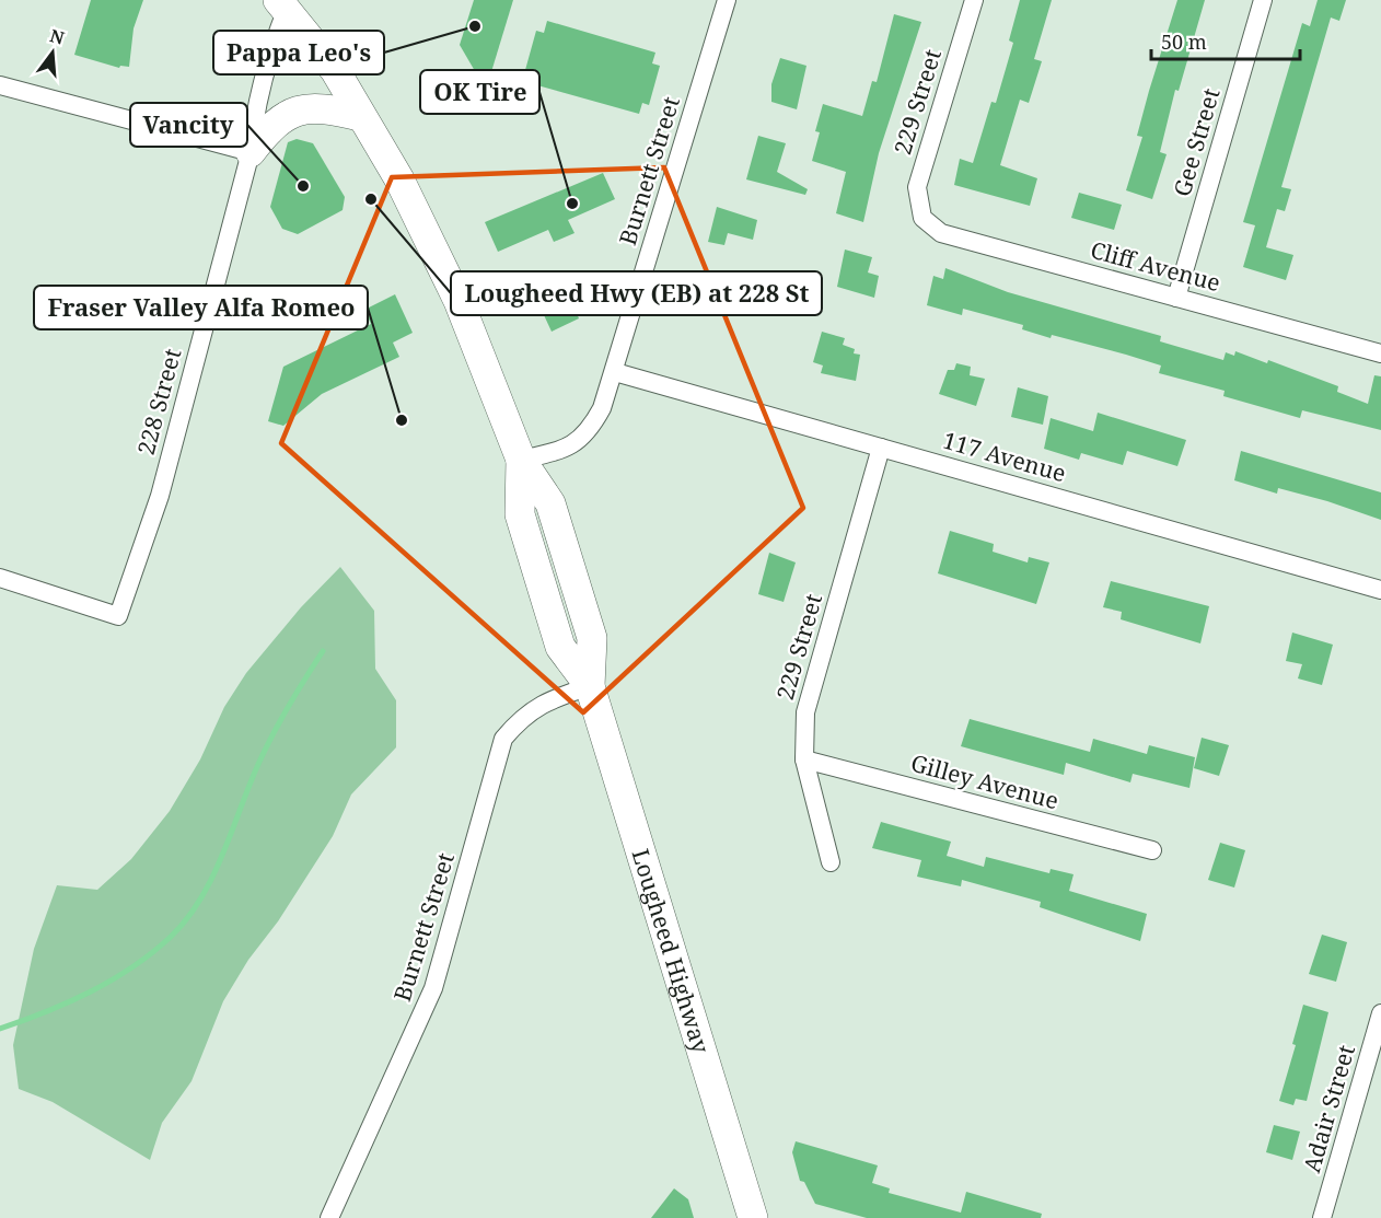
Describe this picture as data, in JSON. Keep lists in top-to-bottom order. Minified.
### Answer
{"streets":{"main road":["Lougheed Highway"],"street":["229 Street","Gee Street","Burnett Street","Cliff Avenue","228 Street","117 Avenue","Gilley Avenue","Adair Street"]},"crossings":[["229 Street","Cliff Avenue"],["229 Street","117 Avenue"],["229 Street","Gilley Avenue"],["Gee Street","Cliff Avenue"],["Burnett Street","117 Avenue"],["Burnett Street","Lougheed Highway"],["228 Street","Lougheed Highway"]],"places":["Pappa Leo's","Vancity","Lougheed Hwy (EB) at 228 St","OK Tire","Fraser Valley Alfa Romeo"],"scale_bar":"50 m","north":"top"}
